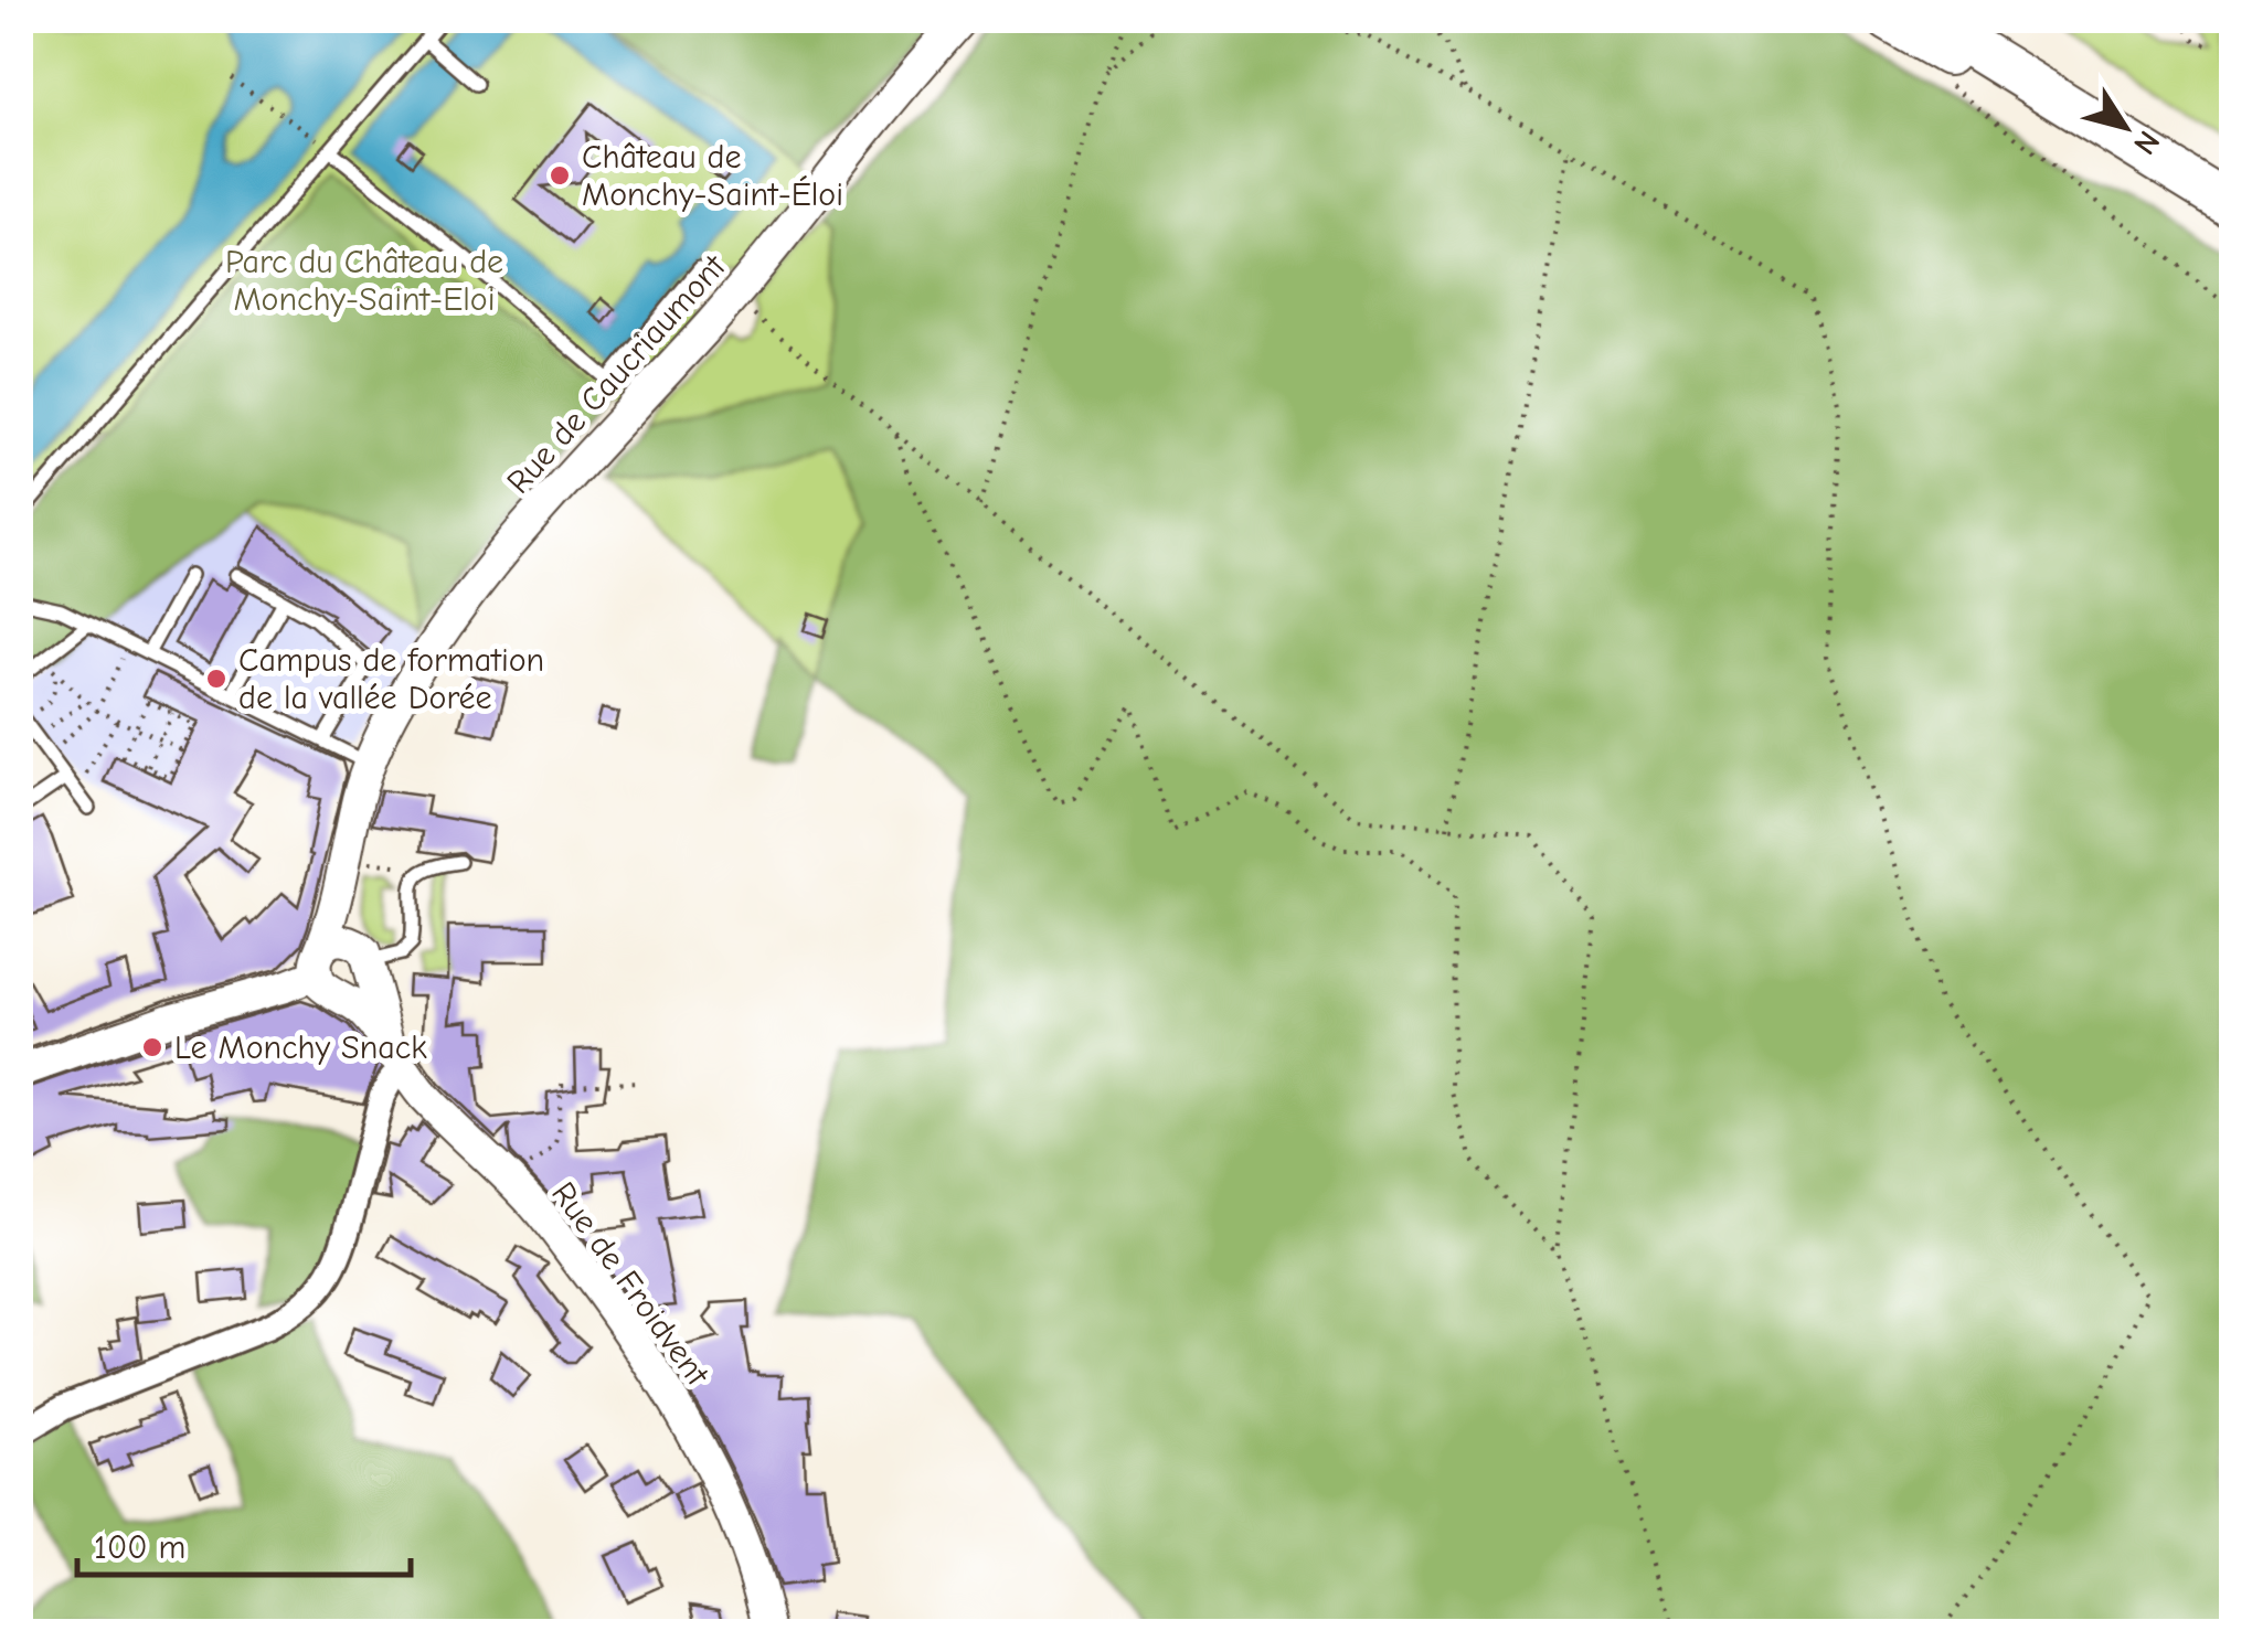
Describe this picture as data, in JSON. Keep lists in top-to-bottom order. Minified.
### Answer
{"streets":{"street":["Rue de Caucriaumont","Rue de Froidvent"]},"parks":["Parc du Château de Monchy-Saint-Eloi"],"places":["Château de Monchy-Saint-Éloi","Campus de formation de la vallée Dorée","Le Monchy Snack"],"scale_bar":"100 m","north":"bottom right"}
